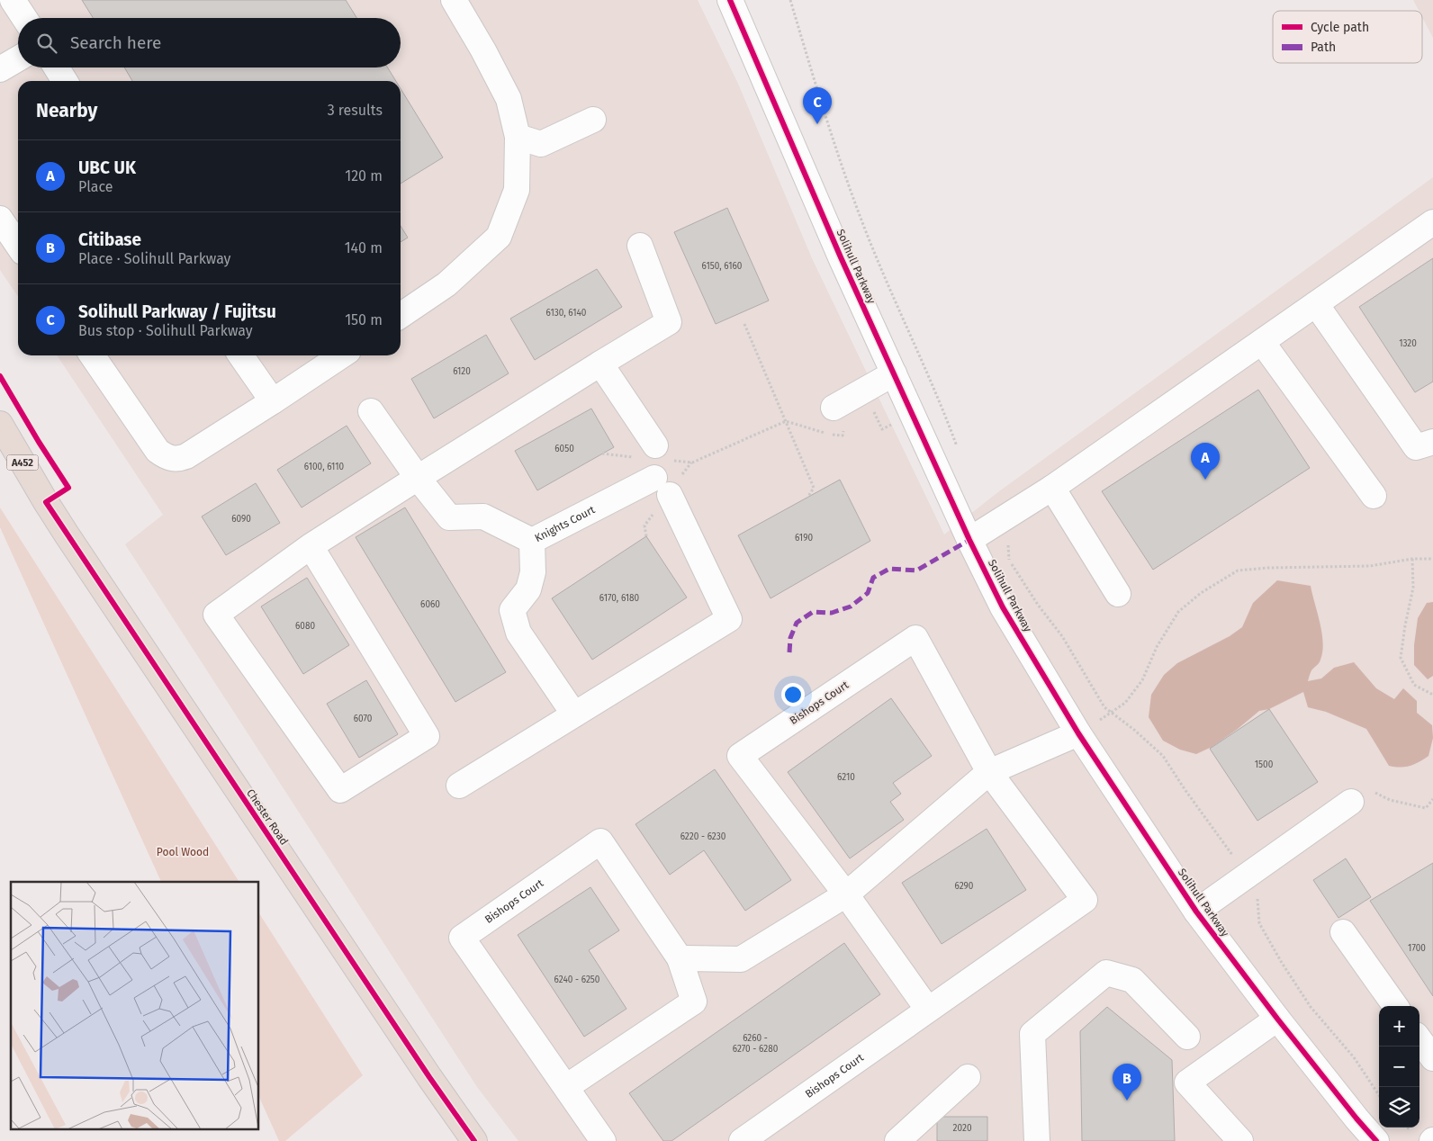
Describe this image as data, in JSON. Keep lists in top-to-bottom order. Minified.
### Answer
{"streets":{"highway":["A452","Chester Road"],"street":["Solihull Parkway","Knights Court","Bishops Court"]},"parks":["Pool Wood"],"house_numbers":["6150, 6160","6130, 6140","1320","6120","6050","6100, 6110","6090","6190","6170, 6180","6060","6080","6070","1500","6210","6220 - 6230","6290","1700","6240 - 6250","6260 - 6270 - 6280","2020"],"legend":["Cycle path","Path"],"page":{"search":"Search here","heading":["Nearby","3 results"],"pins":["C","A","B"],"list":[{"mark":"A","name":"UBC UK","note":"Place","value":"120 m"},{"mark":"B","name":"Citibase","note":"Place · Solihull Parkway","value":"140 m"},{"mark":"C","name":"Solihull Parkway / Fujitsu","note":"Bus stop · Solihull Parkway","value":"150 m"}],"map_buttons":["+","−"]}}
